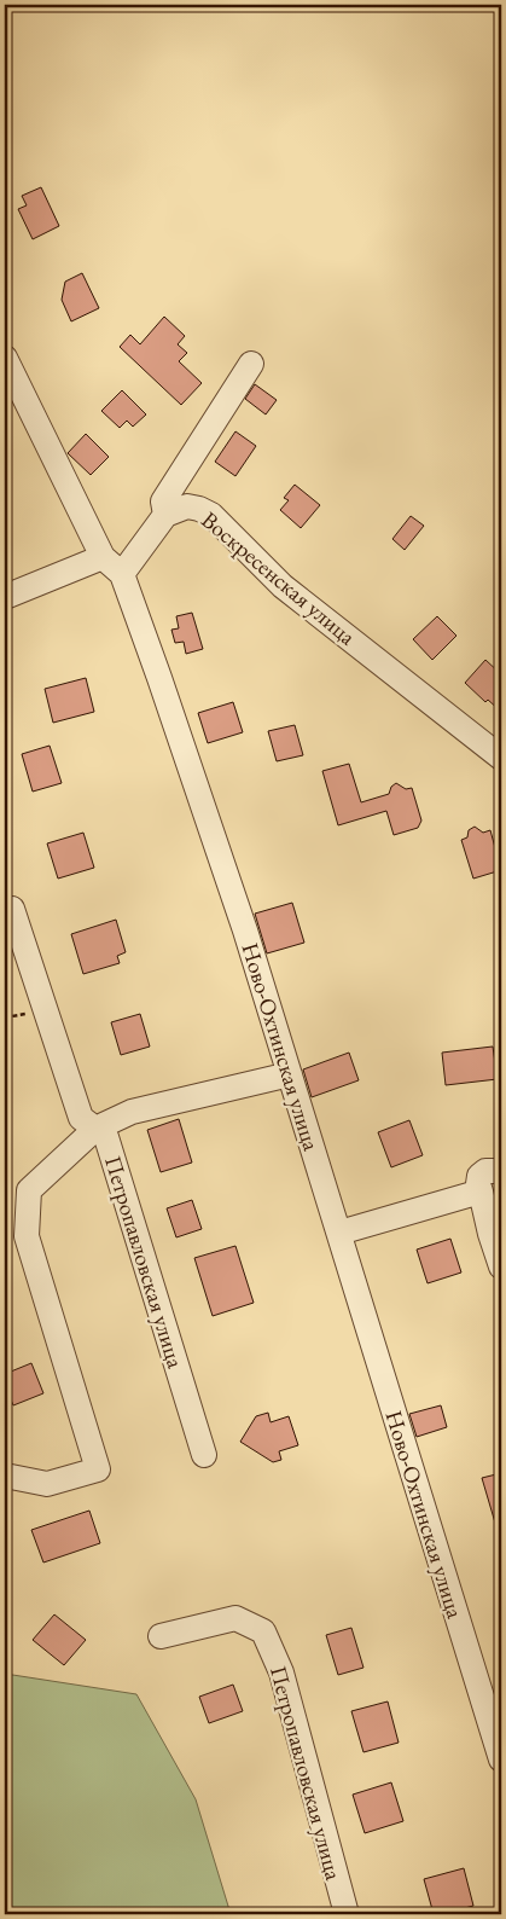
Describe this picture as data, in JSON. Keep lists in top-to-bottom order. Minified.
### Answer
{"streets":{"street":["Воскресенская улица","Ново-Охтинская улица","Петропавловская улица"]},"crossings":[["Воскресенская улица","Ново-Охтинская улица"]]}
